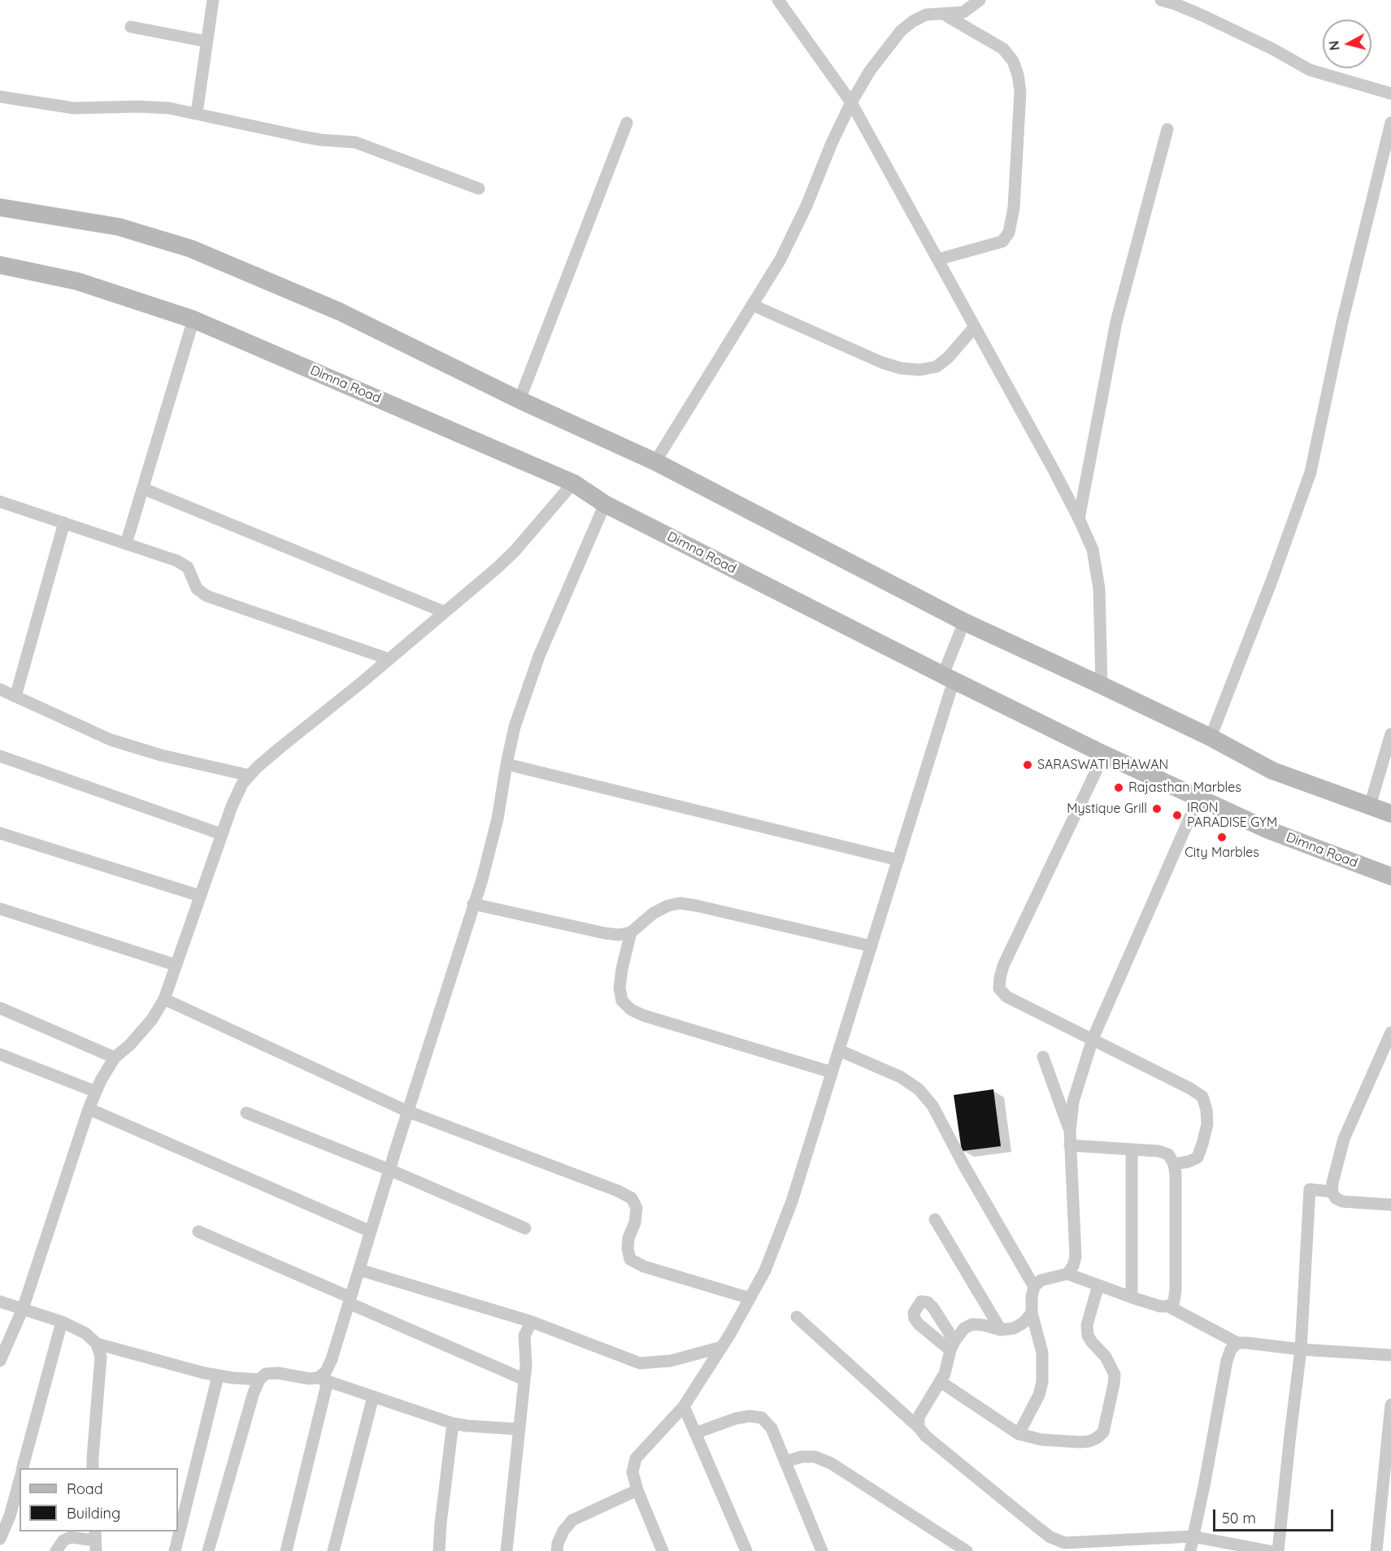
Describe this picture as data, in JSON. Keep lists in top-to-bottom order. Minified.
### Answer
{"streets":{"street":["Dimna Road"]},"places":["SARASWATI BHAWAN","Rajasthan Marbles","Mystique Grill","IRON PARADISE GYM","City Marbles"],"legend":["Road","Building"],"scale_bar":"50 m","north":"left"}
